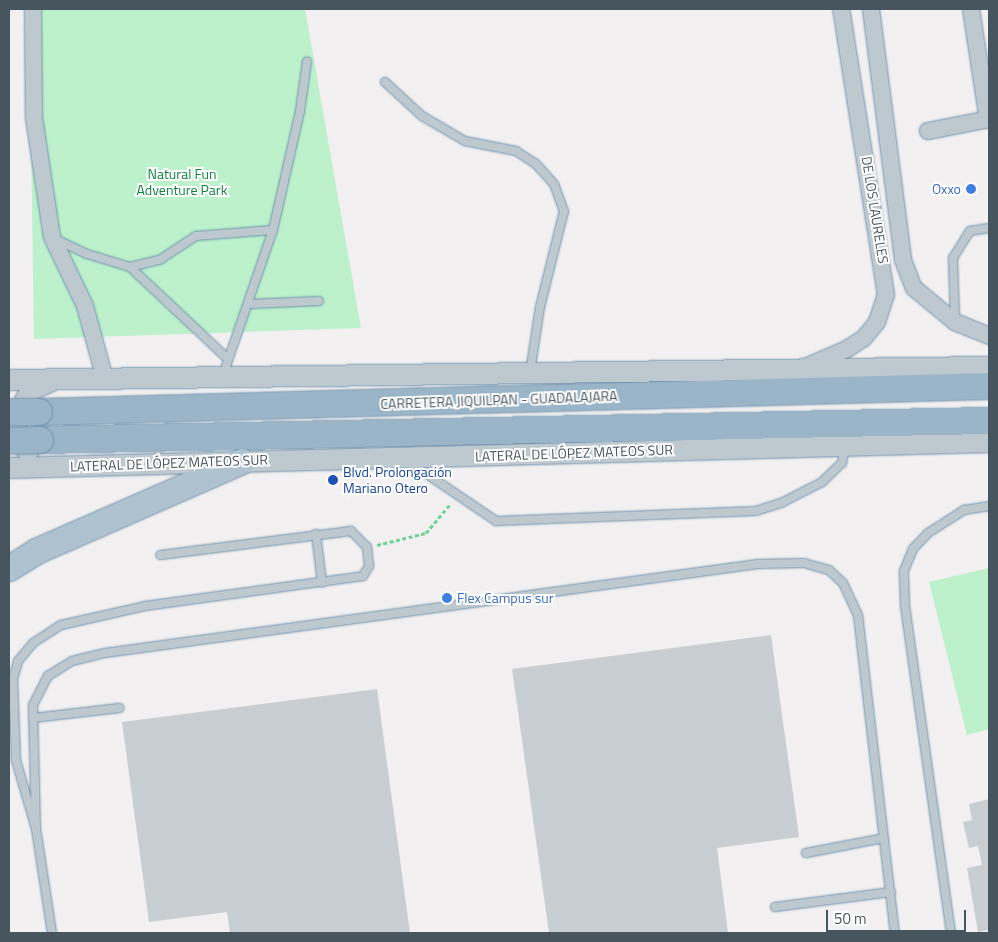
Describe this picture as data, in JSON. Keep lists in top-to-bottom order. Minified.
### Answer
{"streets":{"highway":["CARRETERA JIQUILPAN - GUADALAJARA"],"street":["DE LOS LAURELES","LATERAL DE LÓPEZ MATEOS SUR"]},"parks":["Natural Fun Adventure Park"],"places":["Oxxo","Blvd. Prolongación Mariano Otero","Flex Campus sur"],"scale_bar":"50 m"}
